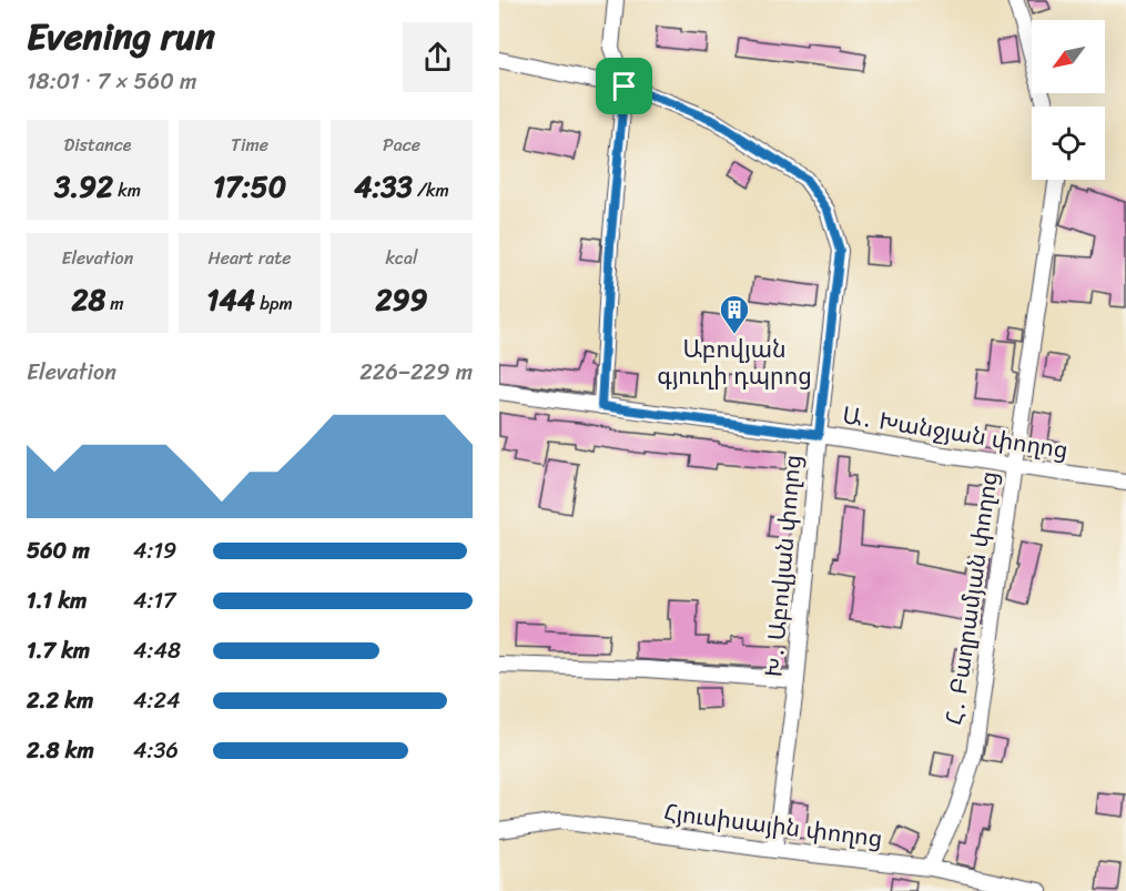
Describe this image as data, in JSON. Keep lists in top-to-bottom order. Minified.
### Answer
{"streets":{"street":["Ա․ Խանջյան փողոց","Խ․ Աբովյան փողոց","Հ․ Բաղրամյան փողոց","Հյուսիսային փողոց"]},"crossings":[["Ա․ Խանջյան փողոց","Խ․ Աբովյան փողոց"],["Ա․ Խանջյան փողոց","Հ․ Բաղրամյան փողոց"],["Խ․ Աբովյան փողոց","Հյուսիսային փողոց"],["Հ․ Բաղրամյան փողոց","Հյուսիսային փողոց"]],"places":{"building":["Աբովյան գյուղի դպրոց"]},"north":"bottom left","page":{"heading":["Evening run","18:01 · 7 × 560 m"],"stats":[["Distance","3.92 km"],["Time","17:50"],["Pace","4:33 /km"],["Elevation","28 m"],["Heart rate","144 bpm"],["kcal","299"]],"chart":["Elevation","226–229 m"],"list":[{"name":"560 m","note":"4:19"},{"name":"1.1 km","note":"4:17"},{"name":"1.7 km","note":"4:48"},{"name":"2.2 km","note":"4:24"},{"name":"2.8 km","note":"4:36"}]}}
